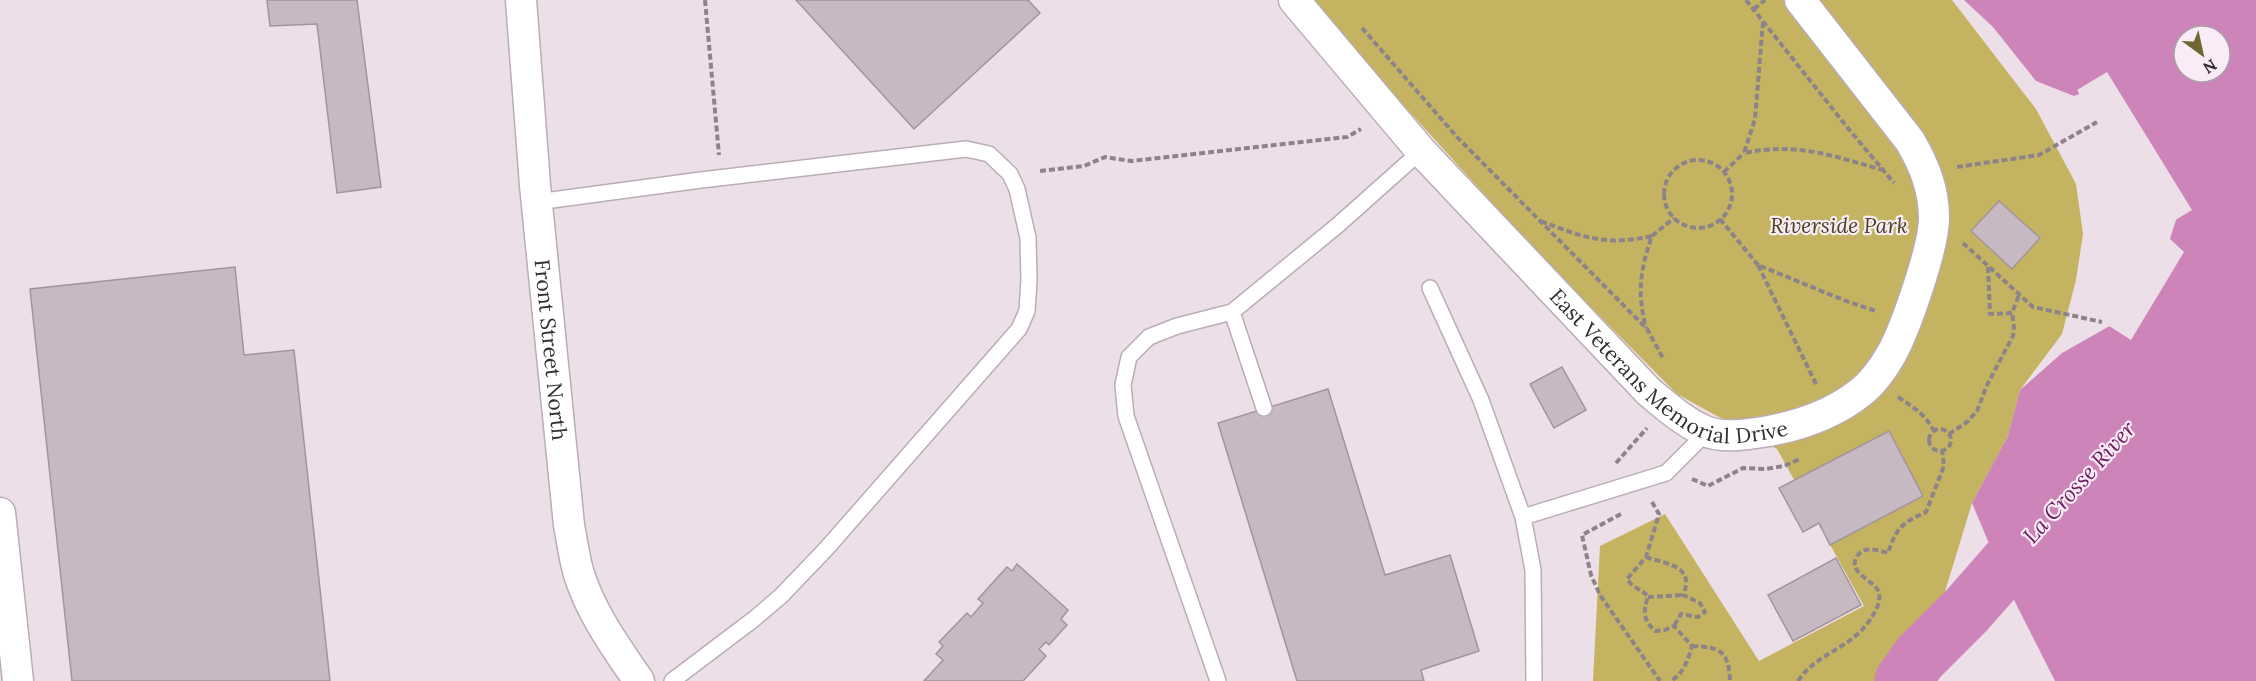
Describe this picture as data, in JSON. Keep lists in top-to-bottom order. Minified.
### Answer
{"streets":{"street":["Front Street North","East Veterans Memorial Drive"]},"water":["La Crosse River"],"parks":["Riverside Park"],"north":"bottom right"}
